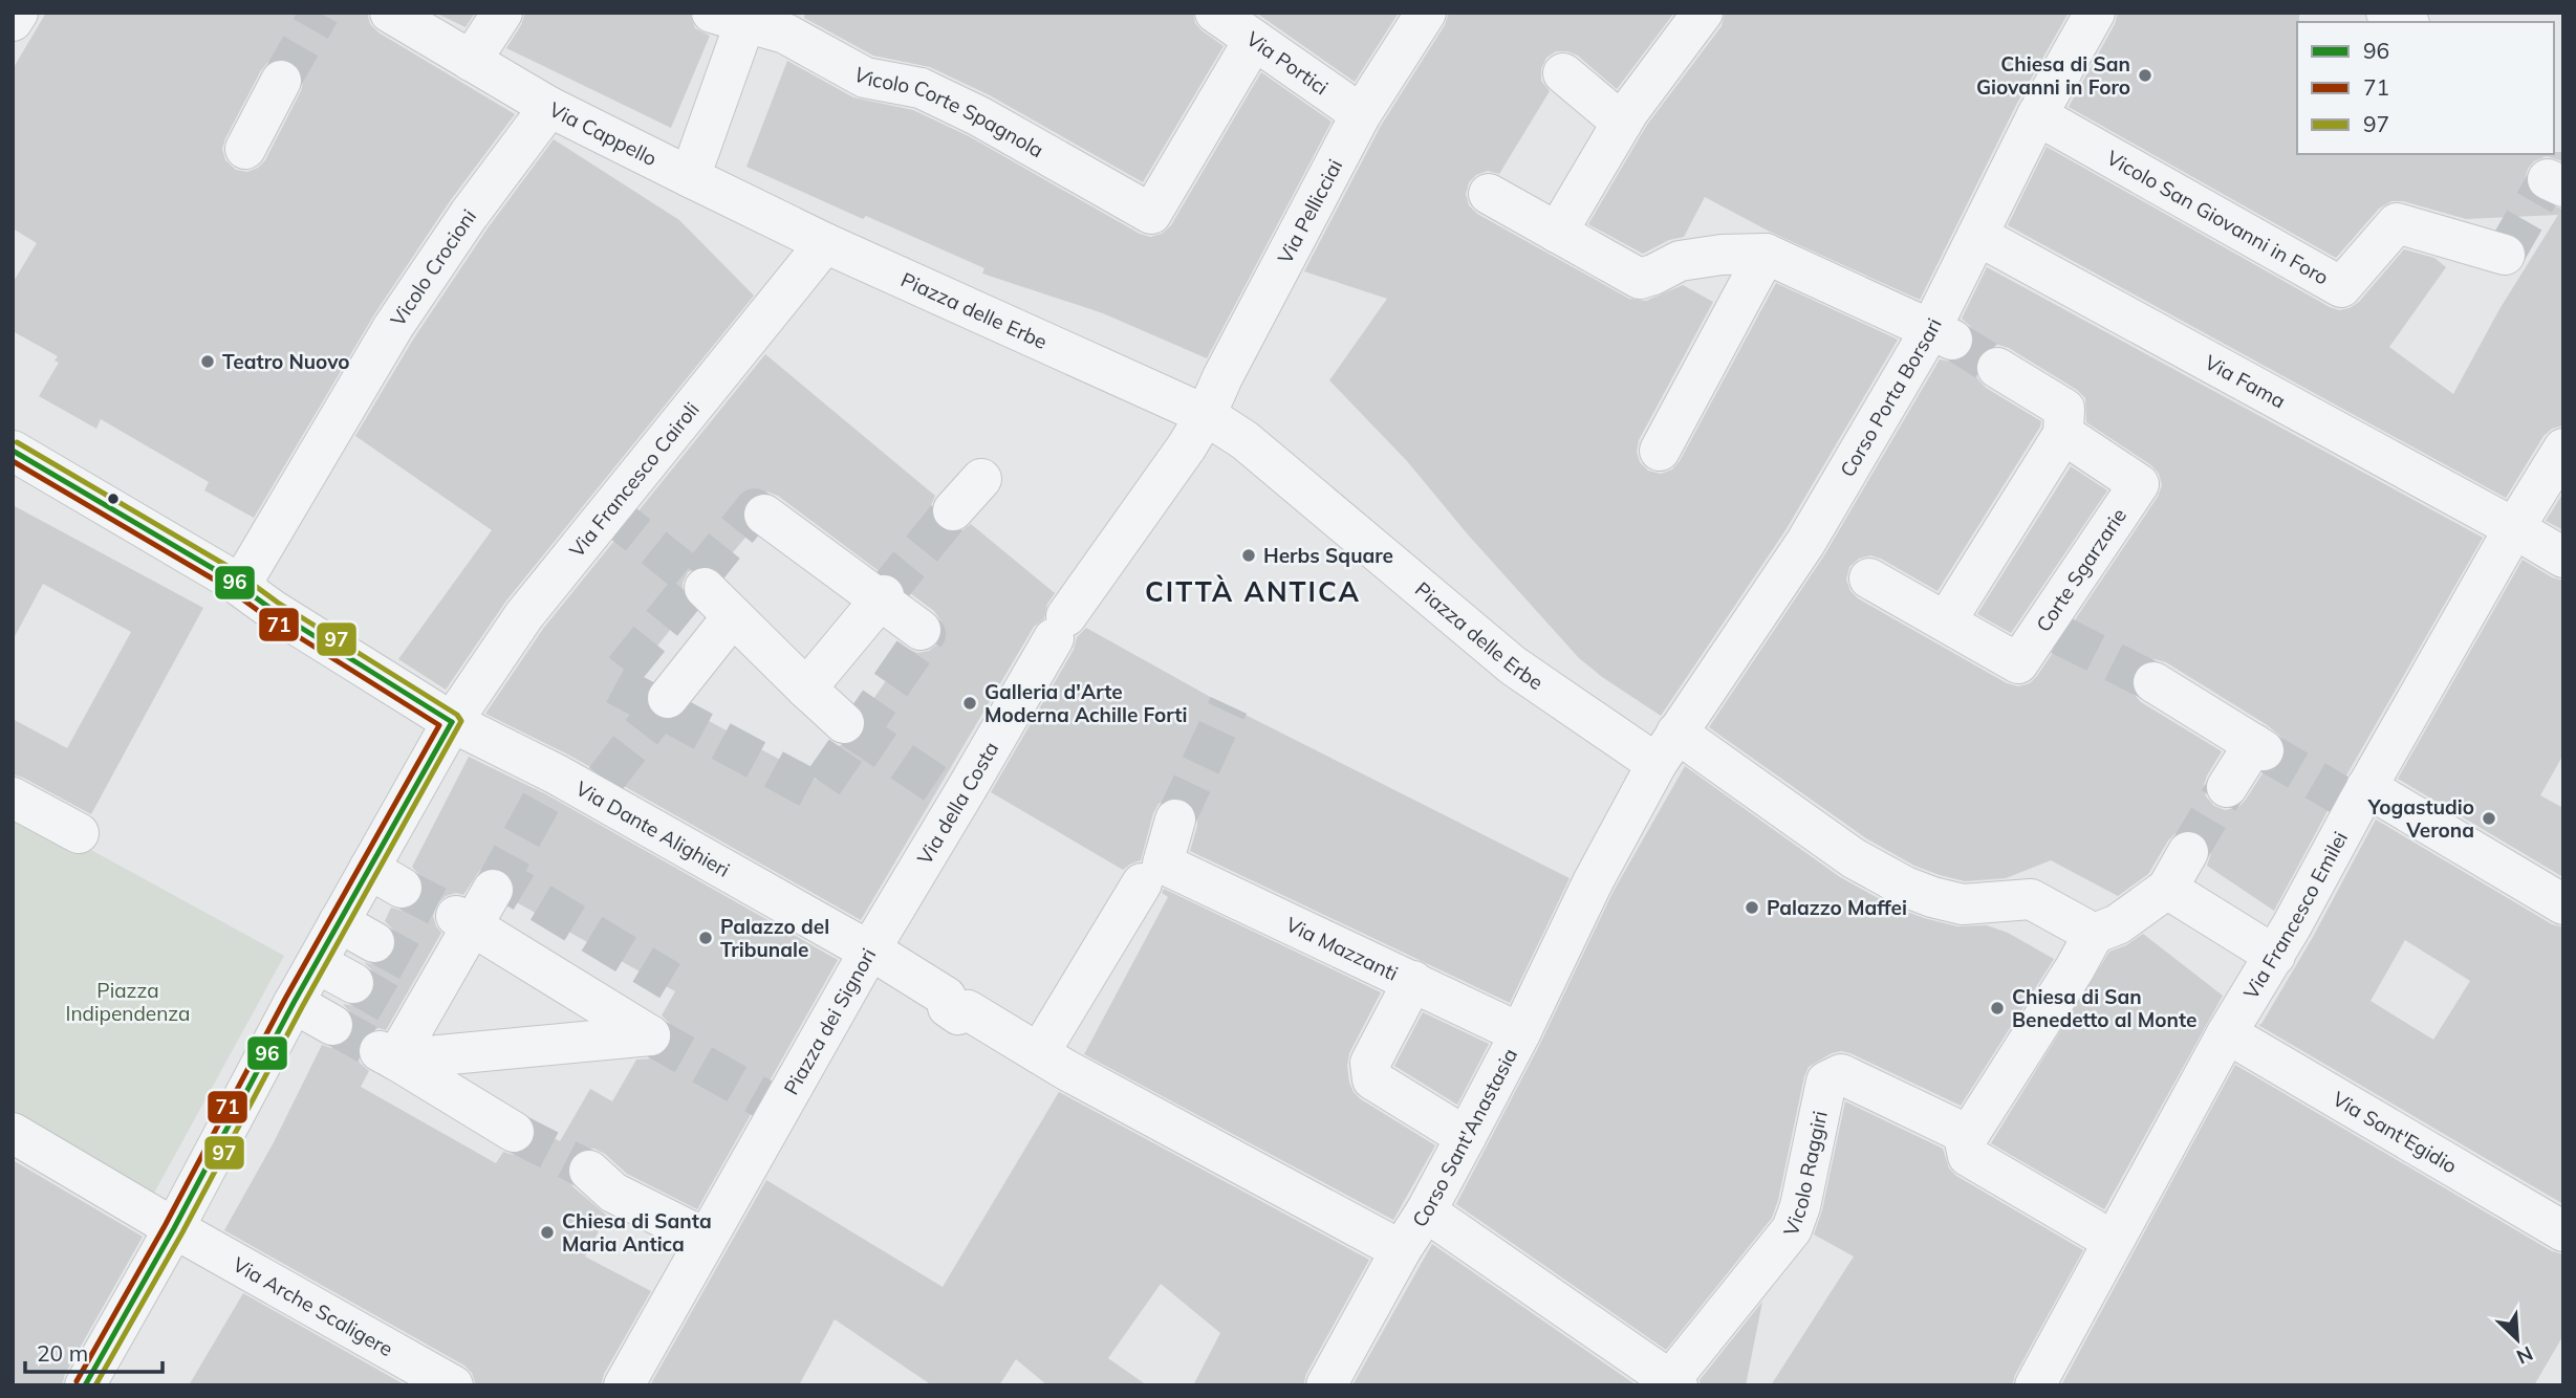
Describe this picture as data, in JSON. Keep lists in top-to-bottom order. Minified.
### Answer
{"streets":{"street":["Via Portici","Vicolo Corte Spagnola","Via Cappello","Via Pellicciai","Vicolo San Giovanni in Foro","Vicolo Crocioni","Piazza delle Erbe","Via Fama","Corso Porta Borsari","Via Francesco Cairoli","Corte Sgarzarie","Via della Costa","Via Dante Alighieri","Via Francesco Emilei","Via Mazzanti","Piazza dei Signori","Via Sant'Egidio","Corso Sant'Anastasia","Vicolo Raggiri","Via Arche Scaligere"]},"crossings":[["Via Portici","Vicolo Corte Spagnola"],["Via Portici","Via Pellicciai"],["Via Cappello","Vicolo Crocioni"],["Via Cappello","Piazza delle Erbe"],["Via Cappello","Via Francesco Cairoli"],["Via Pellicciai","Piazza delle Erbe"],["Via Pellicciai","Via della Costa"],["Vicolo San Giovanni in Foro","Corso Porta Borsari"],["Vicolo Crocioni","Via Dante Alighieri"],["Piazza delle Erbe","Corso Porta Borsari"],["Piazza delle Erbe","Via Francesco Cairoli"],["Piazza delle Erbe","Via della Costa"],["Piazza delle Erbe","Corso Sant'Anastasia"],["Via Fama","Corso Porta Borsari"],["Via Fama","Via Francesco Emilei"],["Corso Porta Borsari","Corso Sant'Anastasia"],["Via Francesco Cairoli","Via Dante Alighieri"],["Via della Costa","Via Dante Alighieri"],["Via della Costa","Piazza dei Signori"],["Via Dante Alighieri","Piazza dei Signori"],["Via Francesco Emilei","Via Sant'Egidio"],["Via Mazzanti","Corso Sant'Anastasia"]],"districts":["CITTÀ ANTICA"],"parks":["Piazza Indipendenza"],"places":["Chiesa di San Giovanni in Foro","Teatro Nuovo","Herbs Square","Galleria d'Arte Moderna Achille Forti","Yogastudio Verona","Palazzo Maffei","Palazzo del Tribunale","Chiesa di San Benedetto al Monte","Chiesa di Santa Maria Antica"],"lines":["transit line 97","transit line 96","transit line 71"],"legend":["96","71","97"],"scale_bar":"20 m","north":"bottom right"}
